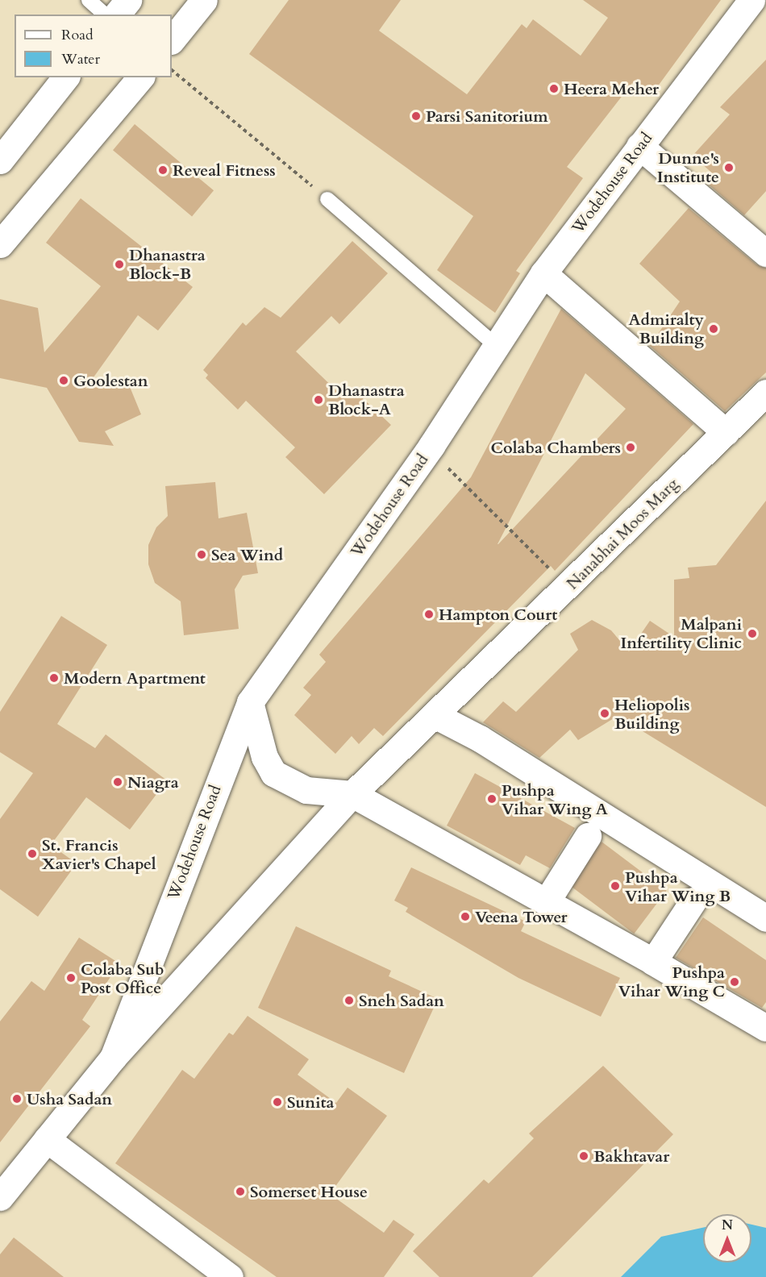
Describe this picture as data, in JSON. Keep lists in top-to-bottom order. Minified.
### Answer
{"streets":{"main road":["Wodehouse Road","Nanabhai Moos Marg"]},"crossings":[["Wodehouse Road","Nanabhai Moos Marg"]],"places":["Heera Meher","Parsi Sanitorium","Dunne's Institute","Reveal Fitness","Dhanastra Block-B","Admiralty Building","Goolestan","Dhanastra Block-A","Colaba Chambers","Sea Wind","Hampton Court","Malpani Infertility Clinic","Modern Apartment","Heliopolis Building","Niagra","Pushpa Vihar Wing A","St. Francis Xavier's Chapel","Pushpa Vihar Wing B","Veena Tower","Colaba Sub Post Office","Pushpa Vihar Wing C","Sneh Sadan","Usha Sadan","Sunita","Bakhtavar","Somerset House"],"legend":["Road","Water"],"north":"top"}
